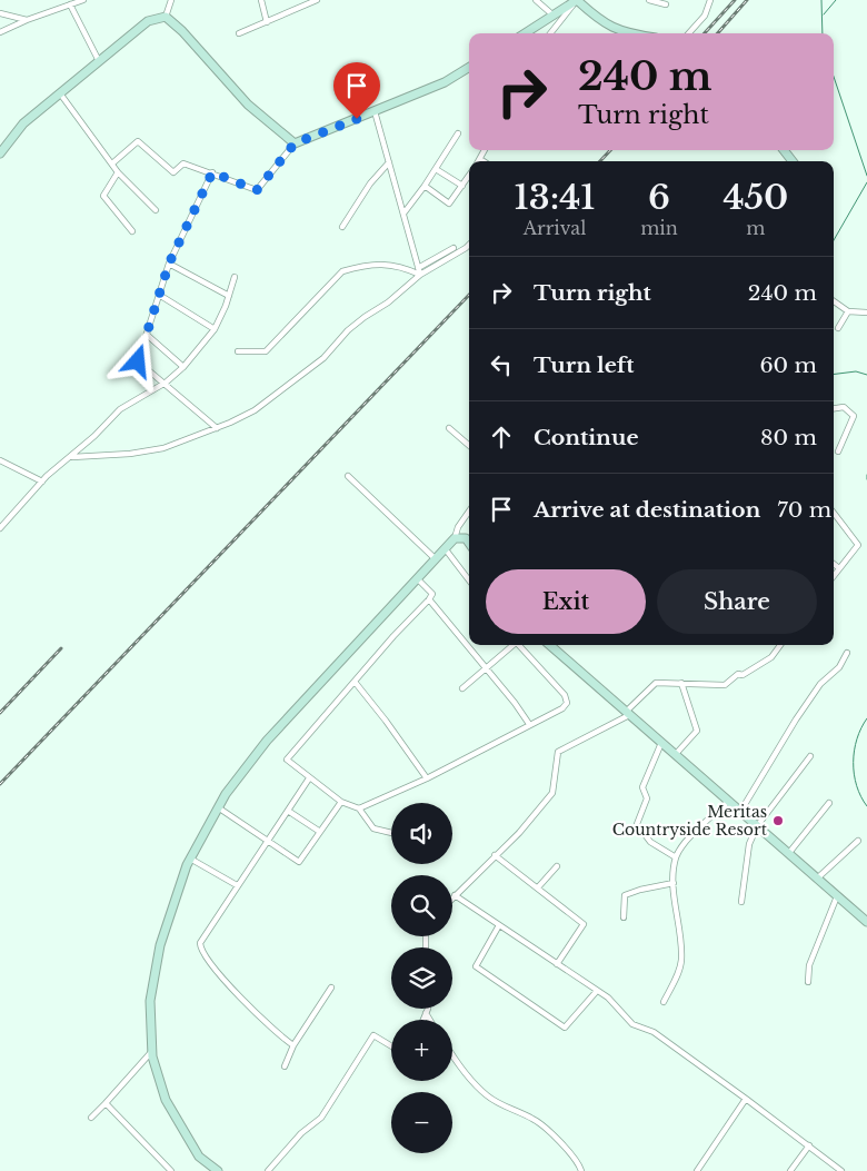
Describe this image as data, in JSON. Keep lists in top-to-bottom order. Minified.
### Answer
{"places":["Meritas Countryside Resort"],"page":{"turn":["240 m","Turn right"],"eta":["13:41","Arrival","6","min","450","m"],"list":[{"name":"Turn right","value":"240 m"},{"name":"Turn left","value":"60 m"},{"name":"Continue","value":"80 m"},{"name":"Arrive at destination","value":"70 m"}],"buttons":["Exit","Share"],"map_buttons":["+","−"]}}
